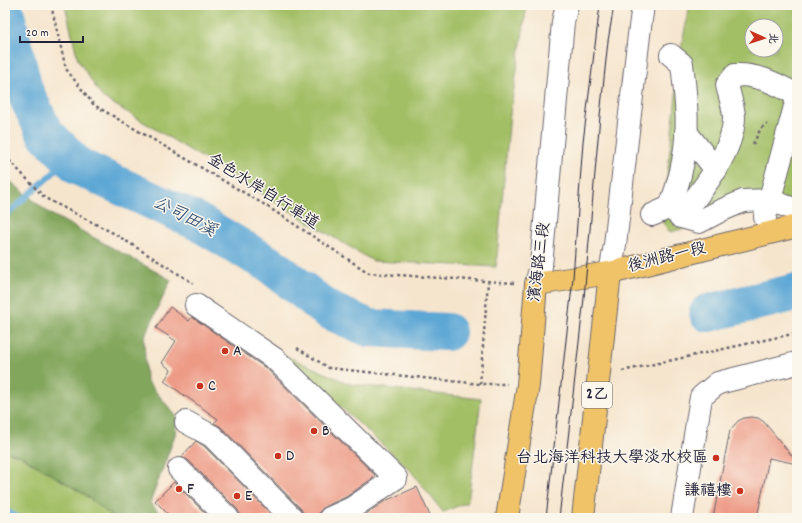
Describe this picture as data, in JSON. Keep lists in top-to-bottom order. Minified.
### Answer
{"streets":{"main road":["後洲路一段","濱海路三段","2乙"],"path":["金色水岸自行車道"]},"crossings":[["金色水岸自行車道","後洲路一段"],["金色水岸自行車道","濱海路三段"],["後洲路一段","濱海路三段"],["後洲路一段","2乙"]],"water":["公司田溪"],"places":["A","C","B","D","台北海洋科技大學淡水校區","F","謙禧樓","E"],"scale_bar":"20 m","north":"right"}
